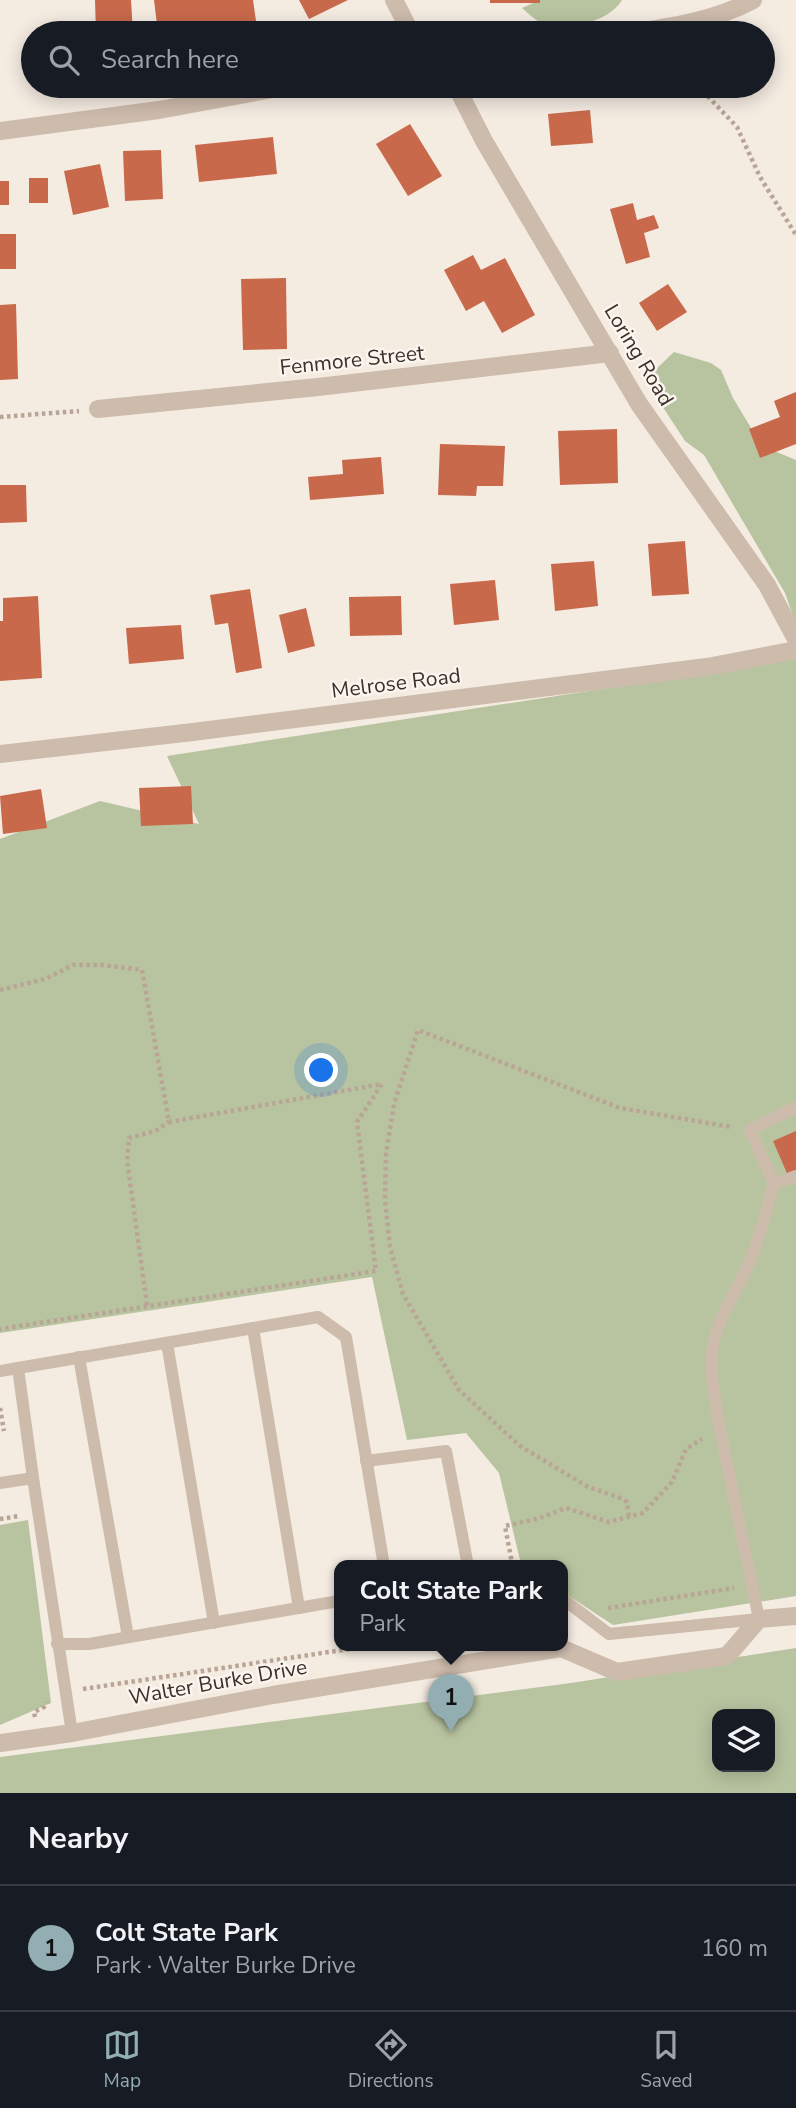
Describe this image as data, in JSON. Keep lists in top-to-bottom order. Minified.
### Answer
{"streets":{"street":["Loring Road","Fenmore Street","Melrose Road","Walter Burke Drive"]},"crossings":[["Loring Road","Fenmore Street"]],"page":{"search":"Search here","popup":["Colt State Park","Park"],"pins":"1","heading":"Nearby","list":[{"mark":"1","name":"Colt State Park","note":"Park · Walter Burke Drive","value":"160 m"}],"nav":["Map","Directions","Saved"]}}
